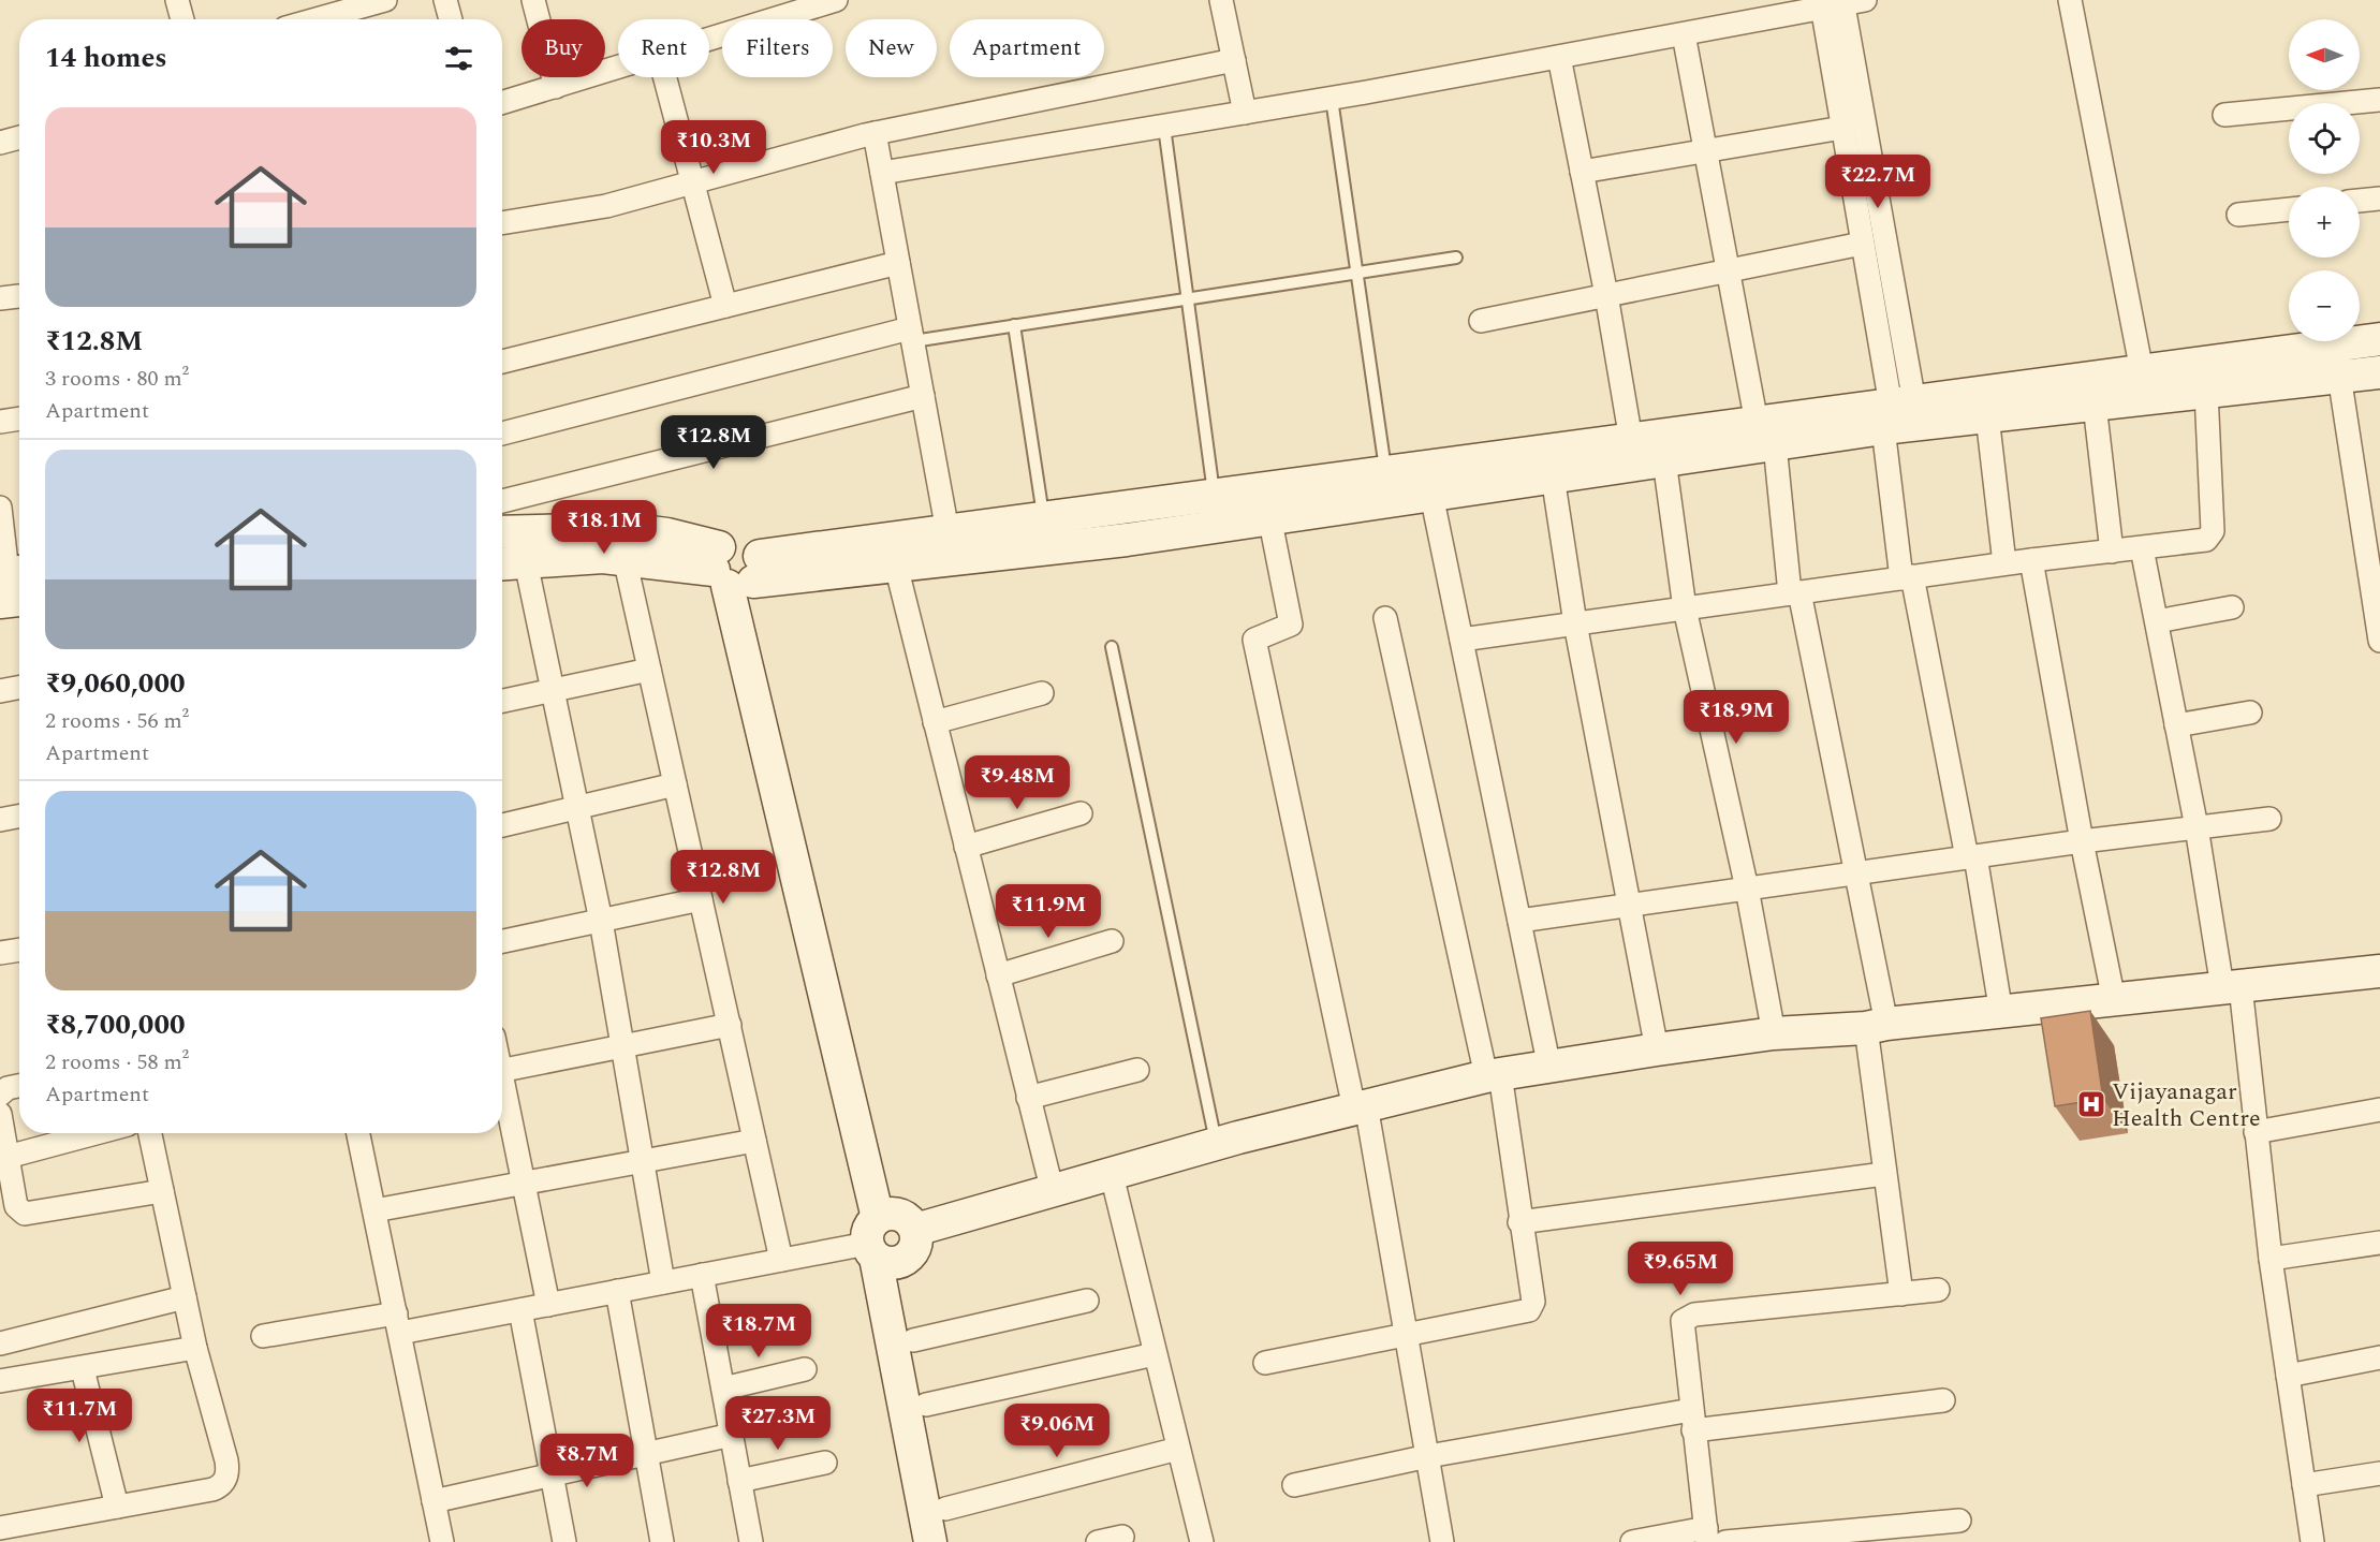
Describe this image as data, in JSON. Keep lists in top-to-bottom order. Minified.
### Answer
{"places":{"hospital":["Vijayanagar Health Centre"]},"north":"left","page":{"map_buttons":["+","−"],"chip":["Buy","Rent","Filters","New","Apartment"],"heading":"14 homes","list":[{"name":"₹12.8M","note":"3 rooms · 80 m² · Apartment"},{"name":"₹9,060,000","note":"2 rooms · 56 m² · Apartment"},{"name":"₹8,700,000","note":"2 rooms · 58 m² · Apartment"}],"price":["₹10.3M","₹22.7M","₹12.8M","₹18.1M","₹18.9M","₹9.48M","₹12.8M","₹11.9M","₹9.65M","₹18.7M","₹11.7M","₹27.3M","₹9.06M","₹8.7M"]}}
